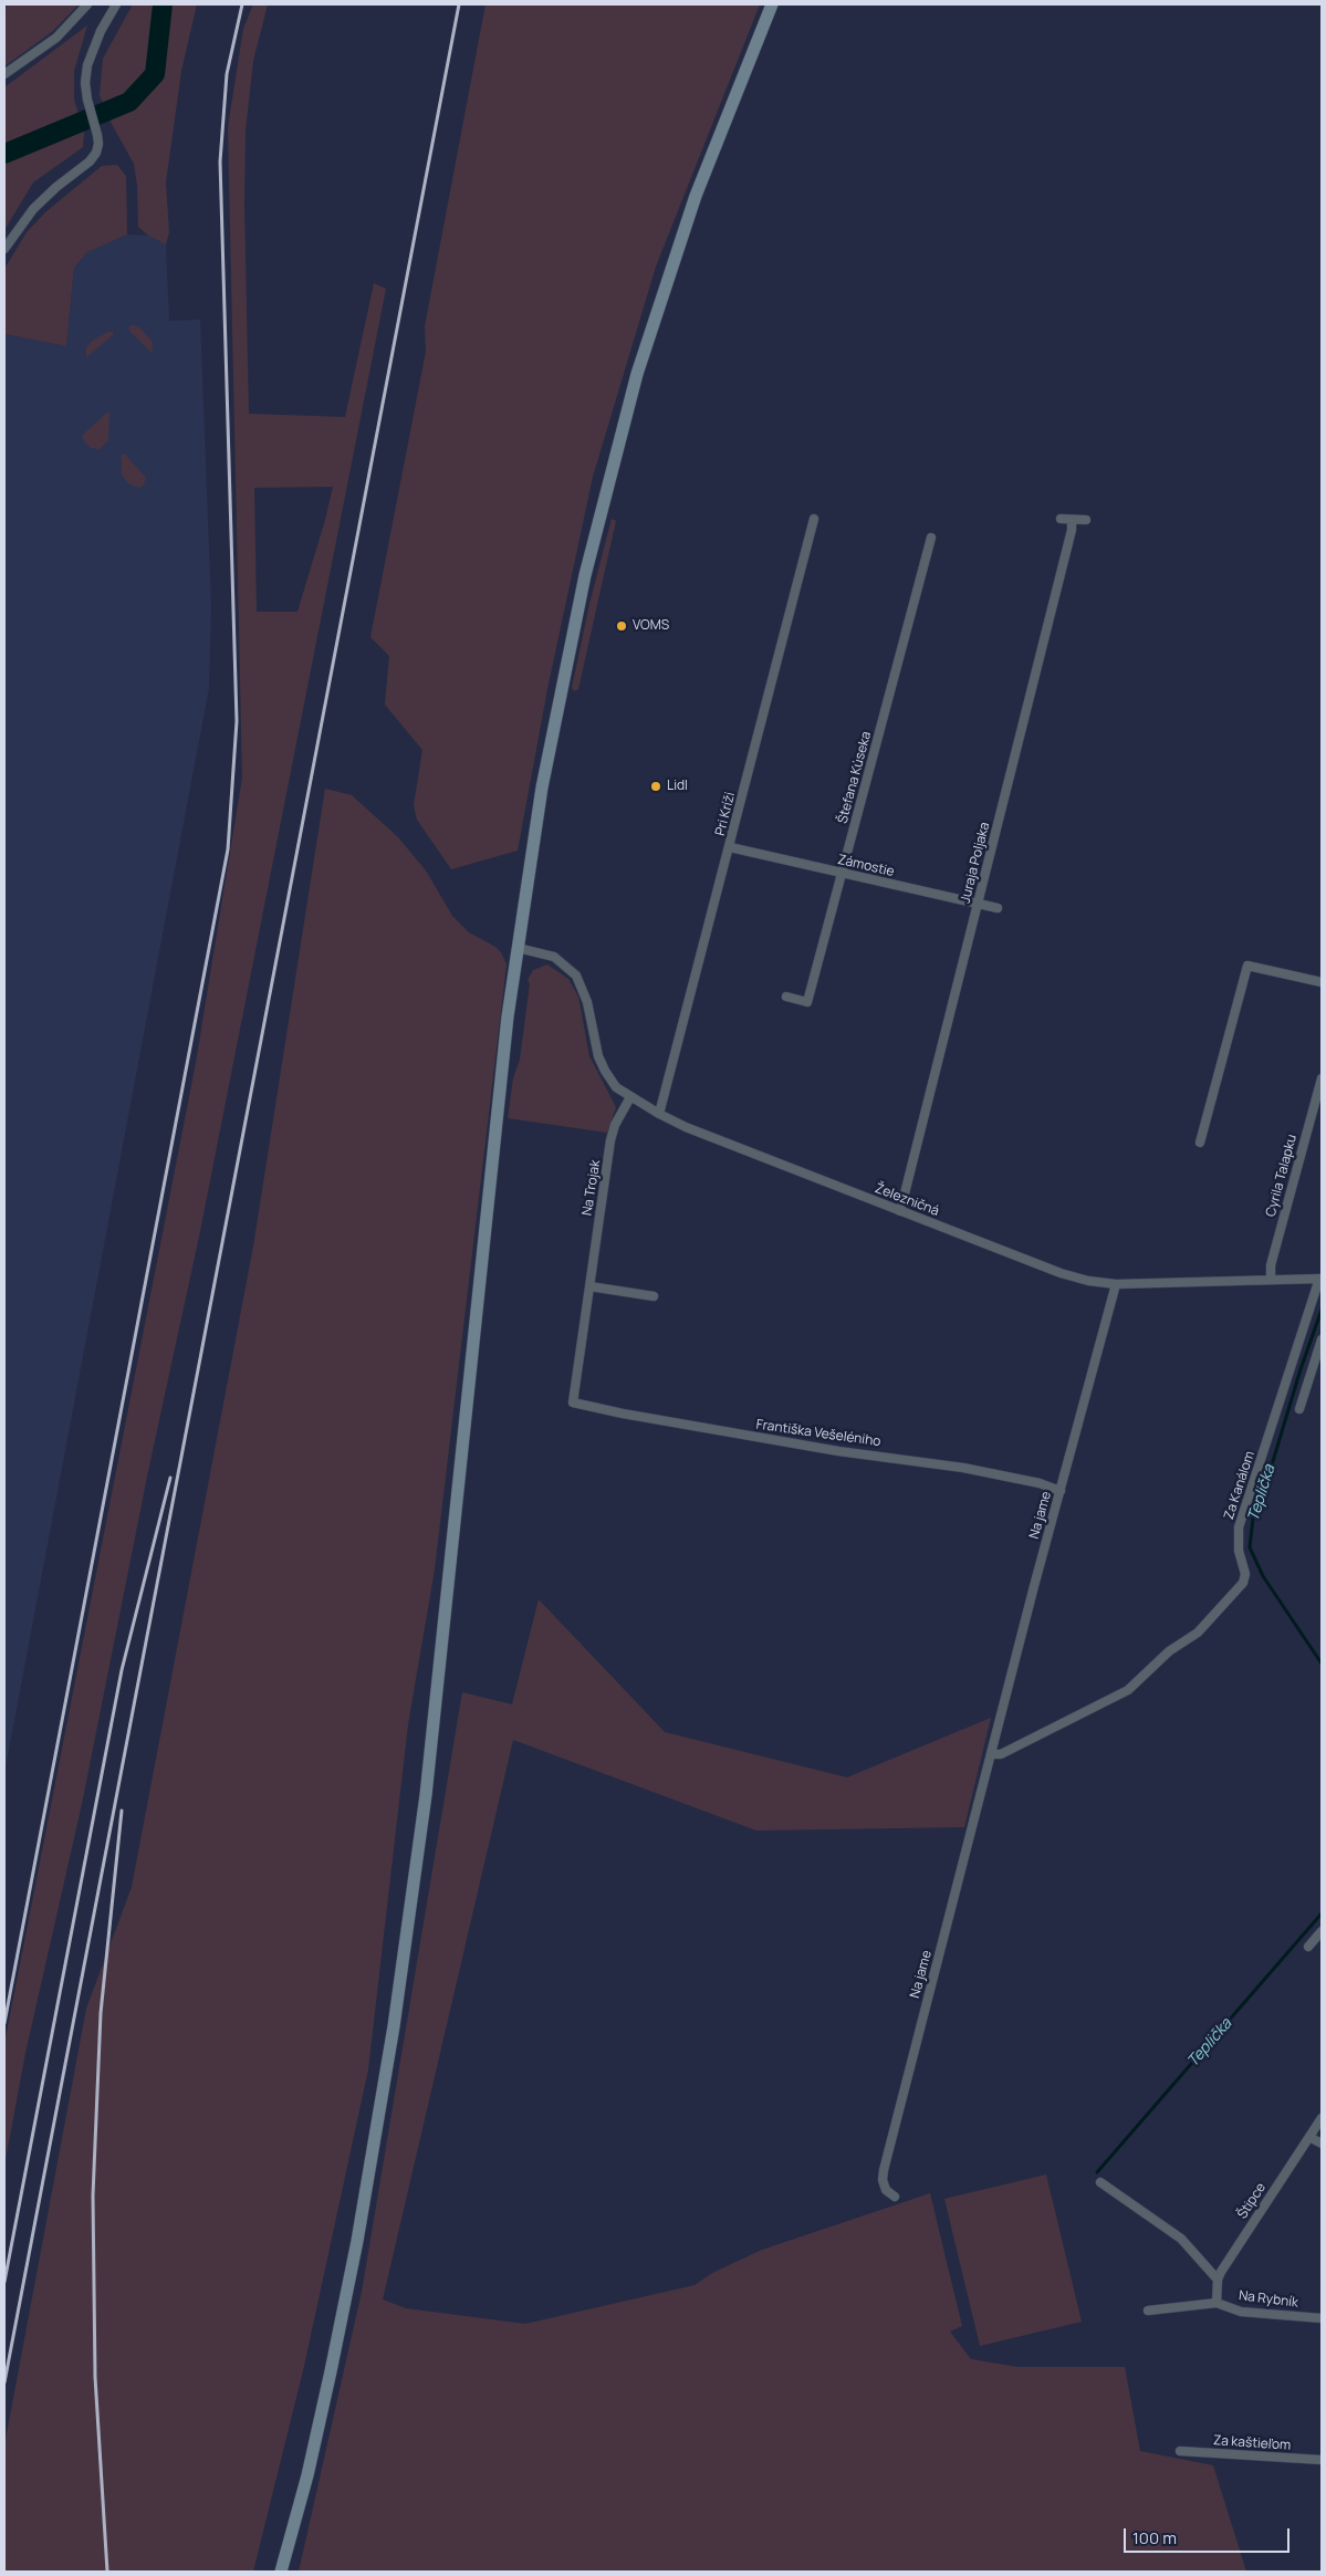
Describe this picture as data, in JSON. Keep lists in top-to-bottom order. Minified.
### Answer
{"streets":{"street":["Štefana Kúseka","Pri Kríži","Juraja Poljaka","Zámostie","Cyrila Talapku","Na Trojak","Železničná","Františka Vešeléniho","Za Kanálom","Na jame","Štipce","Na Rybník","Za kaštieľom"]},"crossings":[["Štefana Kúseka","Zámostie"],["Pri Kríži","Zámostie"],["Pri Kríži","Železničná"],["Juraja Poljaka","Zámostie"],["Juraja Poljaka","Železničná"],["Cyrila Talapku","Železničná"],["Na Trojak","Železničná"],["Na Trojak","Františka Vešeléniho"],["Železničná","Za Kanálom"],["Železničná","Na jame"],["Františka Vešeléniho","Na jame"],["Za Kanálom","Na jame"],["Štipce","Na Rybník"]],"water":["Teplička"],"places":["VOMS","Lidl"],"scale_bar":"100 m"}
